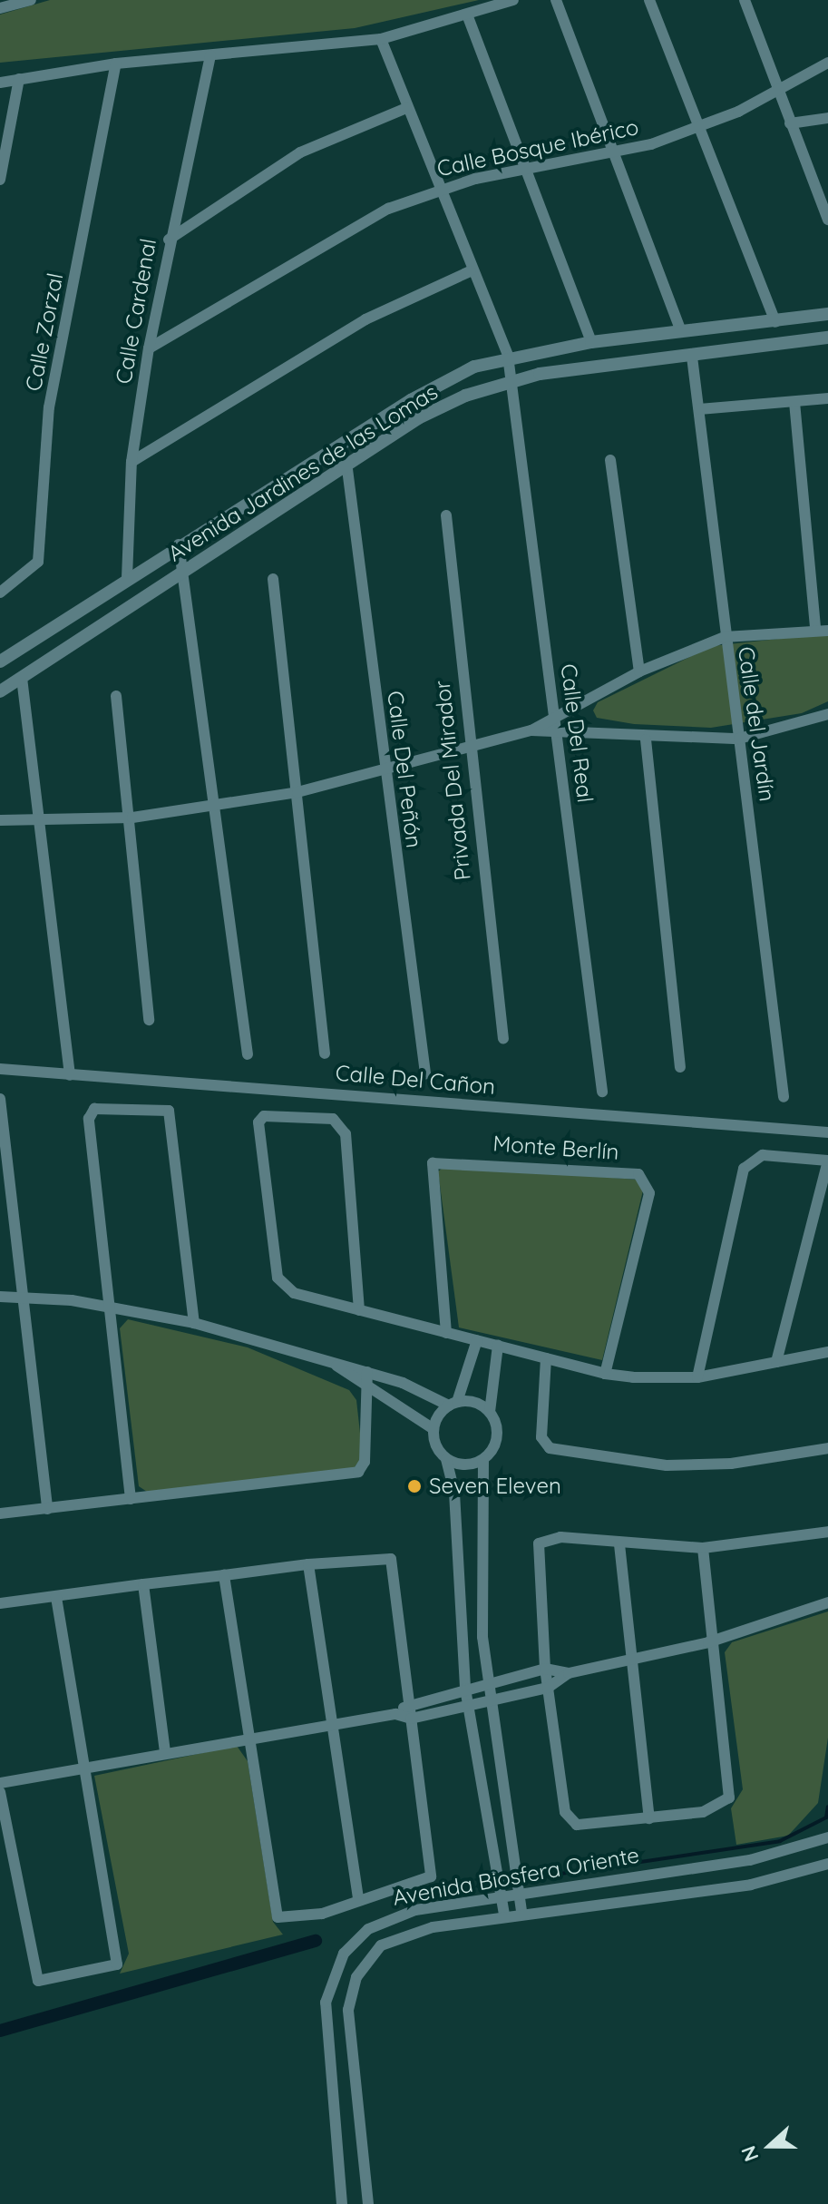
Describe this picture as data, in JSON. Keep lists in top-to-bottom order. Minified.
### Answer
{"streets":{"street":["Calle Bosque Ibérico","Calle Cardenal","Calle Zorzal","Avenida Jardines de las Lomas","Calle del Jardín","Calle Del Real","Calle Del Peñón","Privada Del Mirador","Calle Del Cañon","Monte Berlín","Avenida Biosfera Oriente"]},"crossings":[["Calle Bosque Ibérico","Calle Cardenal"],["Calle Bosque Ibérico","Calle Del Real"],["Calle Cardenal","Avenida Jardines de las Lomas"],["Avenida Jardines de las Lomas","Calle del Jardín"],["Avenida Jardines de las Lomas","Calle Del Real"],["Avenida Jardines de las Lomas","Calle Del Peñón"]],"places":["Seven Eleven"],"north":"left"}
